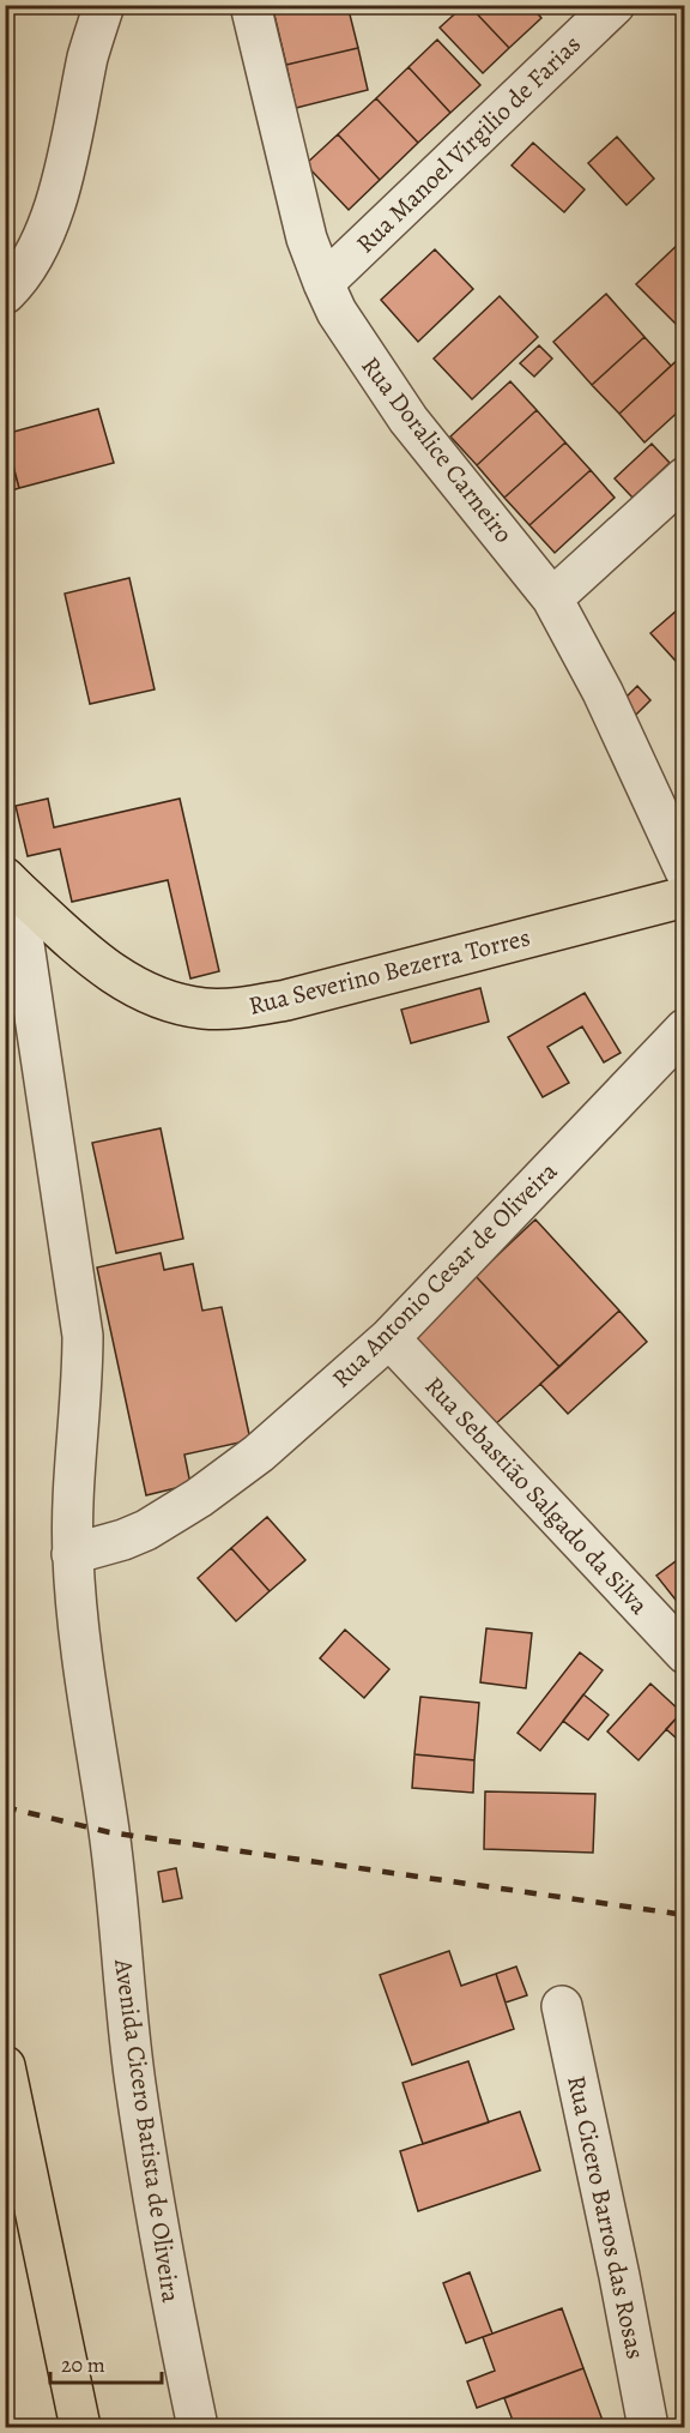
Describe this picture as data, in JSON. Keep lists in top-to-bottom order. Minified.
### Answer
{"streets":{"main road":["Rua Severino Bezerra Torres"],"street":["Rua Manoel Virgilio de Farias","Rua Doralice Carneiro","Rua Antonio Cesar de Oliveira","Rua Sebastião Salgado da Silva","Avenida Cicero Batista de Oliveira","Rua Cicero Barros das Rosas"]},"crossings":[["Rua Manoel Virgilio de Farias","Rua Doralice Carneiro"],["Rua Severino Bezerra Torres","Avenida Cicero Batista de Oliveira"],["Rua Antonio Cesar de Oliveira","Rua Sebastião Salgado da Silva"],["Rua Antonio Cesar de Oliveira","Avenida Cicero Batista de Oliveira"]],"scale_bar":"20 m"}
